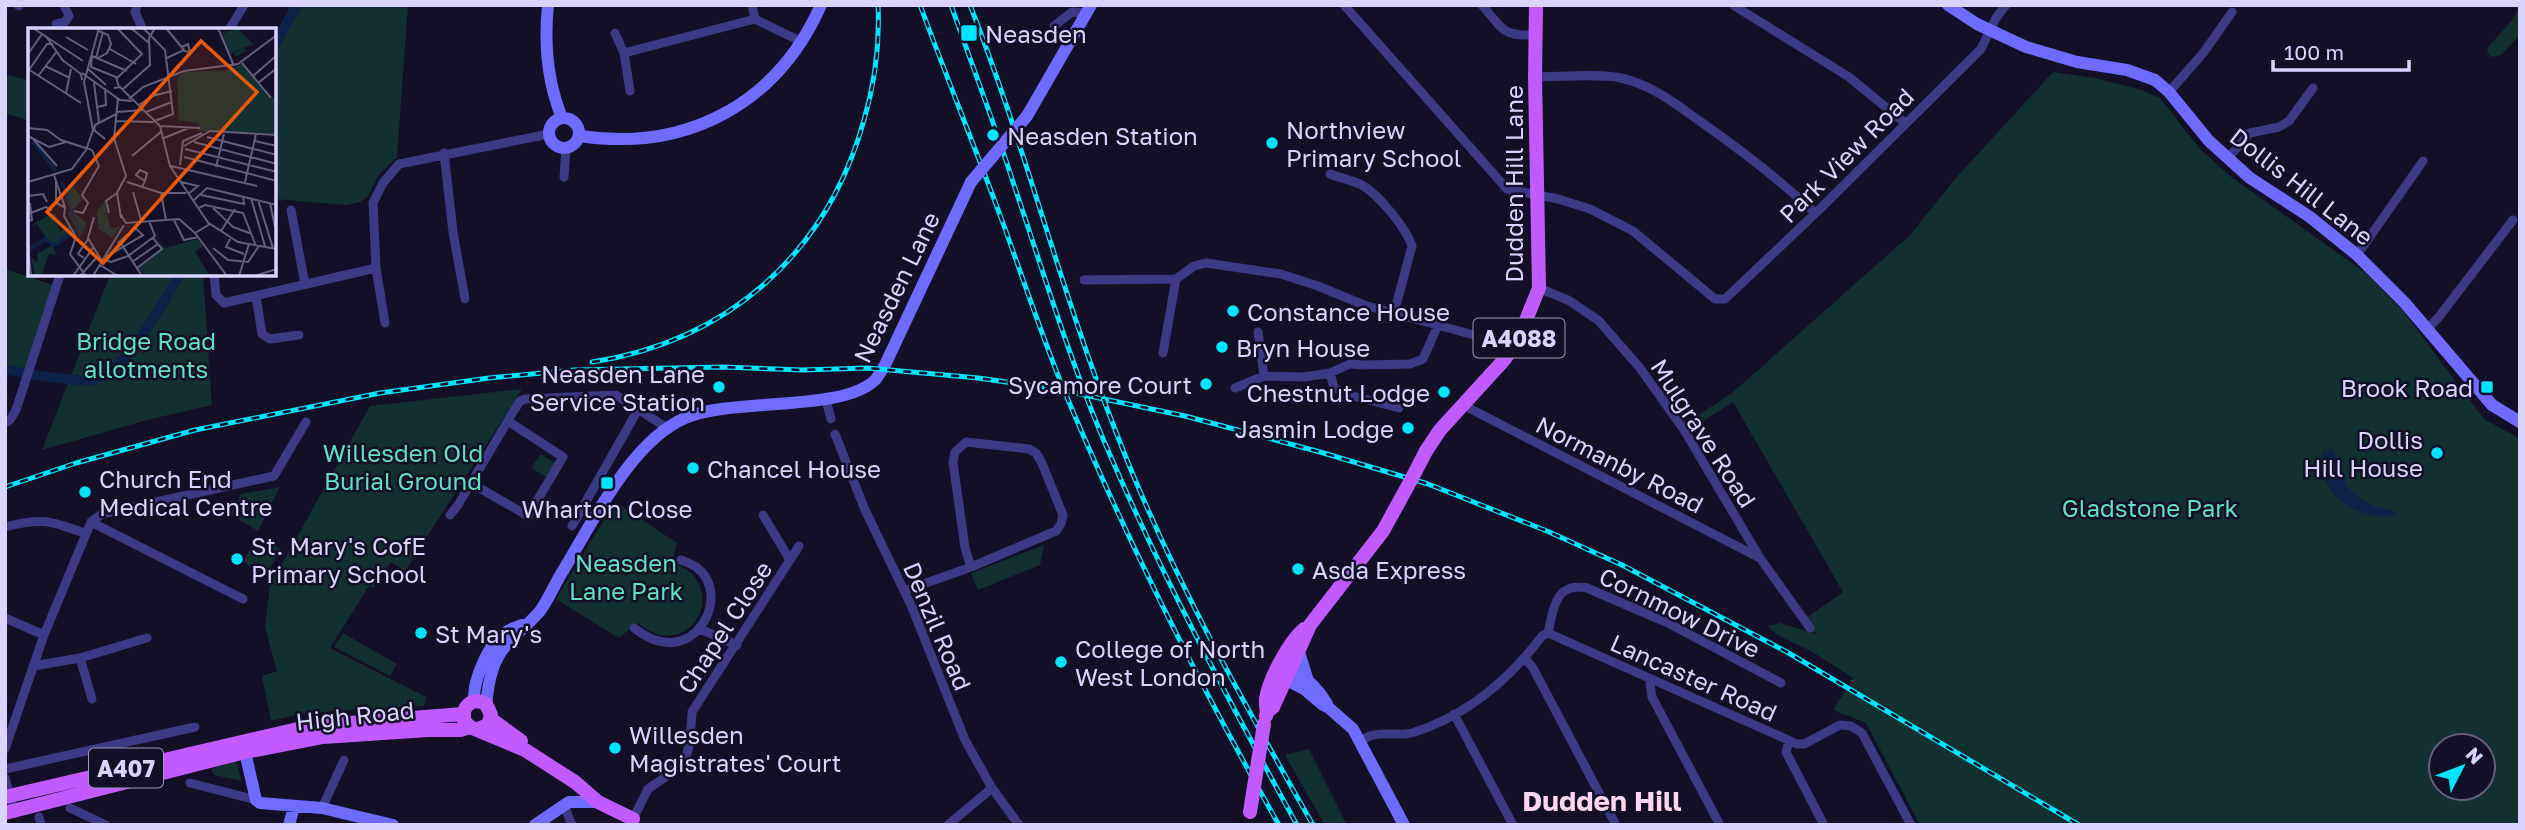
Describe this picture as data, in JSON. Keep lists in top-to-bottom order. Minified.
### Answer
{"streets":{"main road":["Dudden Hill Lane","Dollis Hill Lane","Neasden Lane","A4088","High Road","A407"],"street":["Park View Road","Mulgrave Road","Normanby Road","Cornmow Drive","Denzil Road","Chapel Close","Lancaster Road"]},"crossings":[["Park View Road","Dudden Hill Lane"],["Park View Road","Dollis Hill Lane"],["Dudden Hill Lane","Mulgrave Road"],["Dudden Hill Lane","Normanby Road"],["Neasden Lane","High Road"],["Mulgrave Road","Normanby Road"],["Cornmow Drive","Lancaster Road"],["Chapel Close","High Road"],["High Road","A407"]],"districts":["Dudden Hill"],"parks":["Bridge Road allotments","Willesden Old Burial Ground","Gladstone Park","Neasden Lane Park"],"places":{"transit":["Neasden","Brook Road","Wharton Close"],"other":["Neasden Station","Northview Primary School","Constance House","Bryn House","Sycamore Court","Neasden Lane Service Station","Chestnut Lodge","Jasmin Lodge","Dollis Hill House","Chancel House","Church End Medical Centre","St. Mary's CofE Primary School","Asda Express","St Mary's","College of North West London","Willesden Magistrates' Court"]},"scale_bar":"100 m","north":"top right"}
